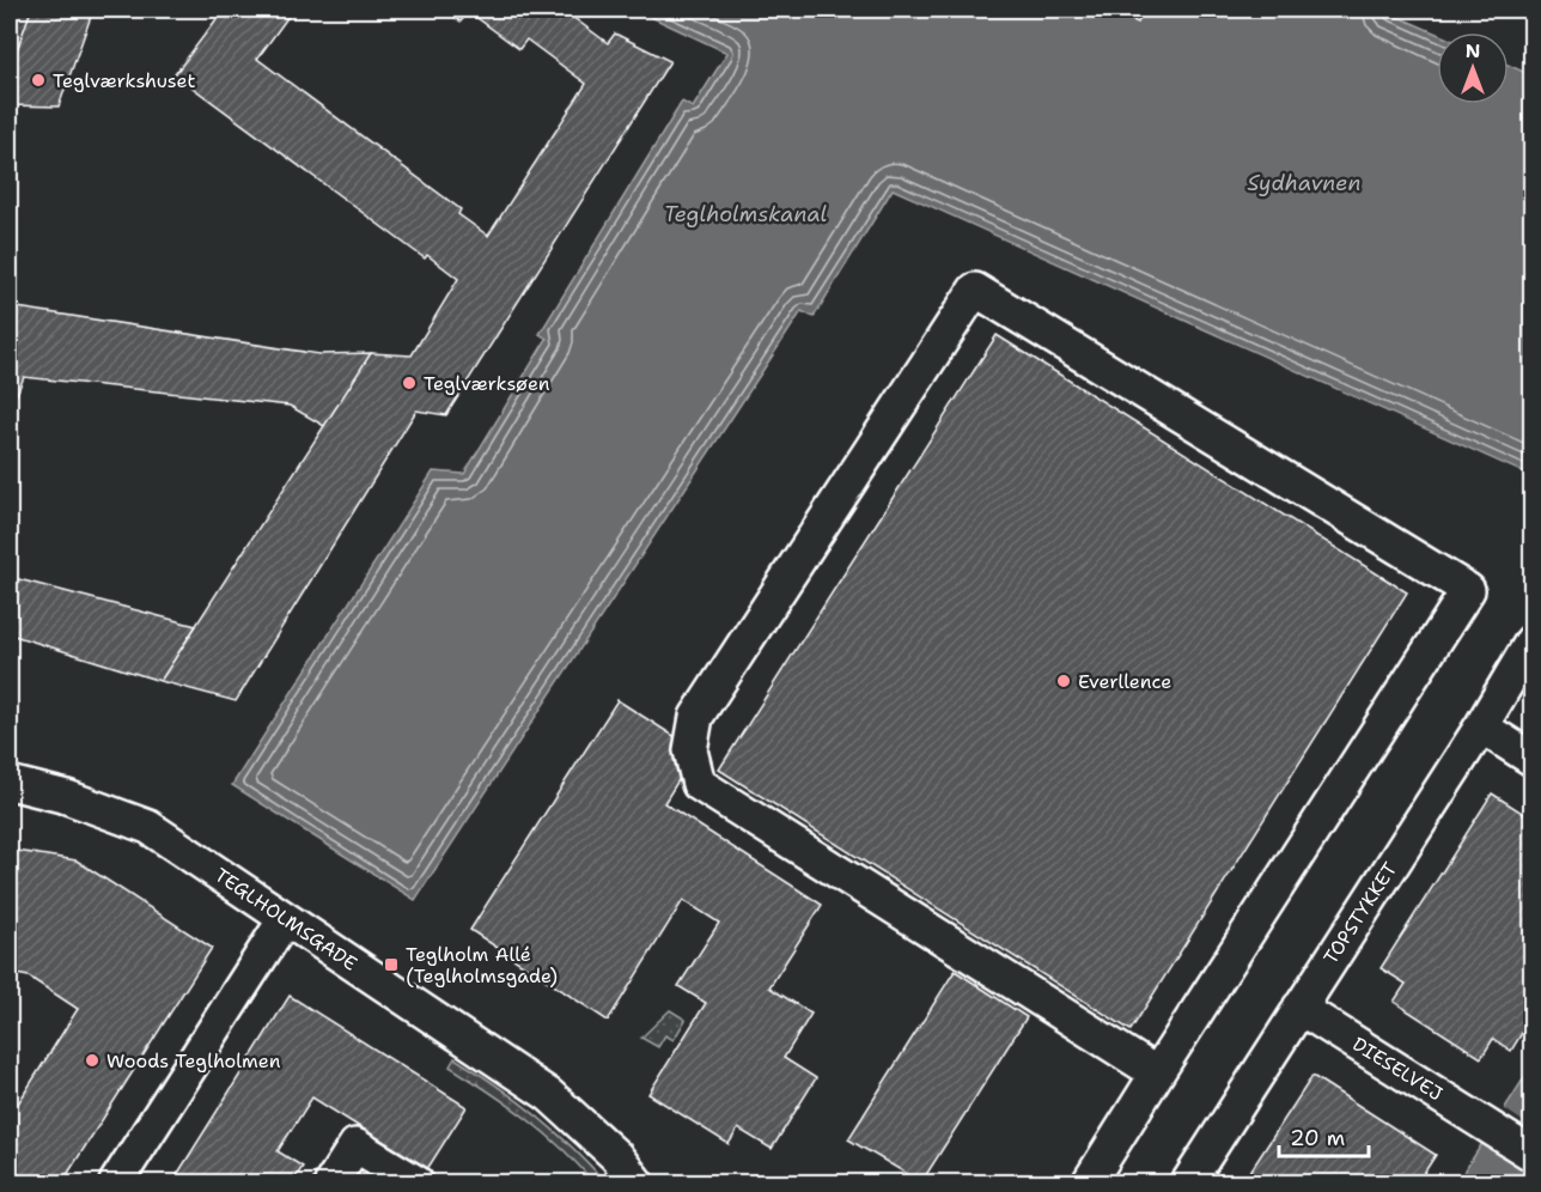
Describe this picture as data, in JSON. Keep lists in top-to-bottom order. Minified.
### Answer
{"streets":{"street":["TOPSTYKKET","TEGLHOLMSGADE","DIESELVEJ"]},"crossings":[["TOPSTYKKET","DIESELVEJ"]],"water":["Sydhavnen","Teglholmskanal"],"places":{"other":["Teglværkshuset","Teglværksøen","Everllence","Woods Teglholmen"],"transit":["Teglholm Allé (Teglholmsgade)"]},"scale_bar":"20 m","north":"top"}
